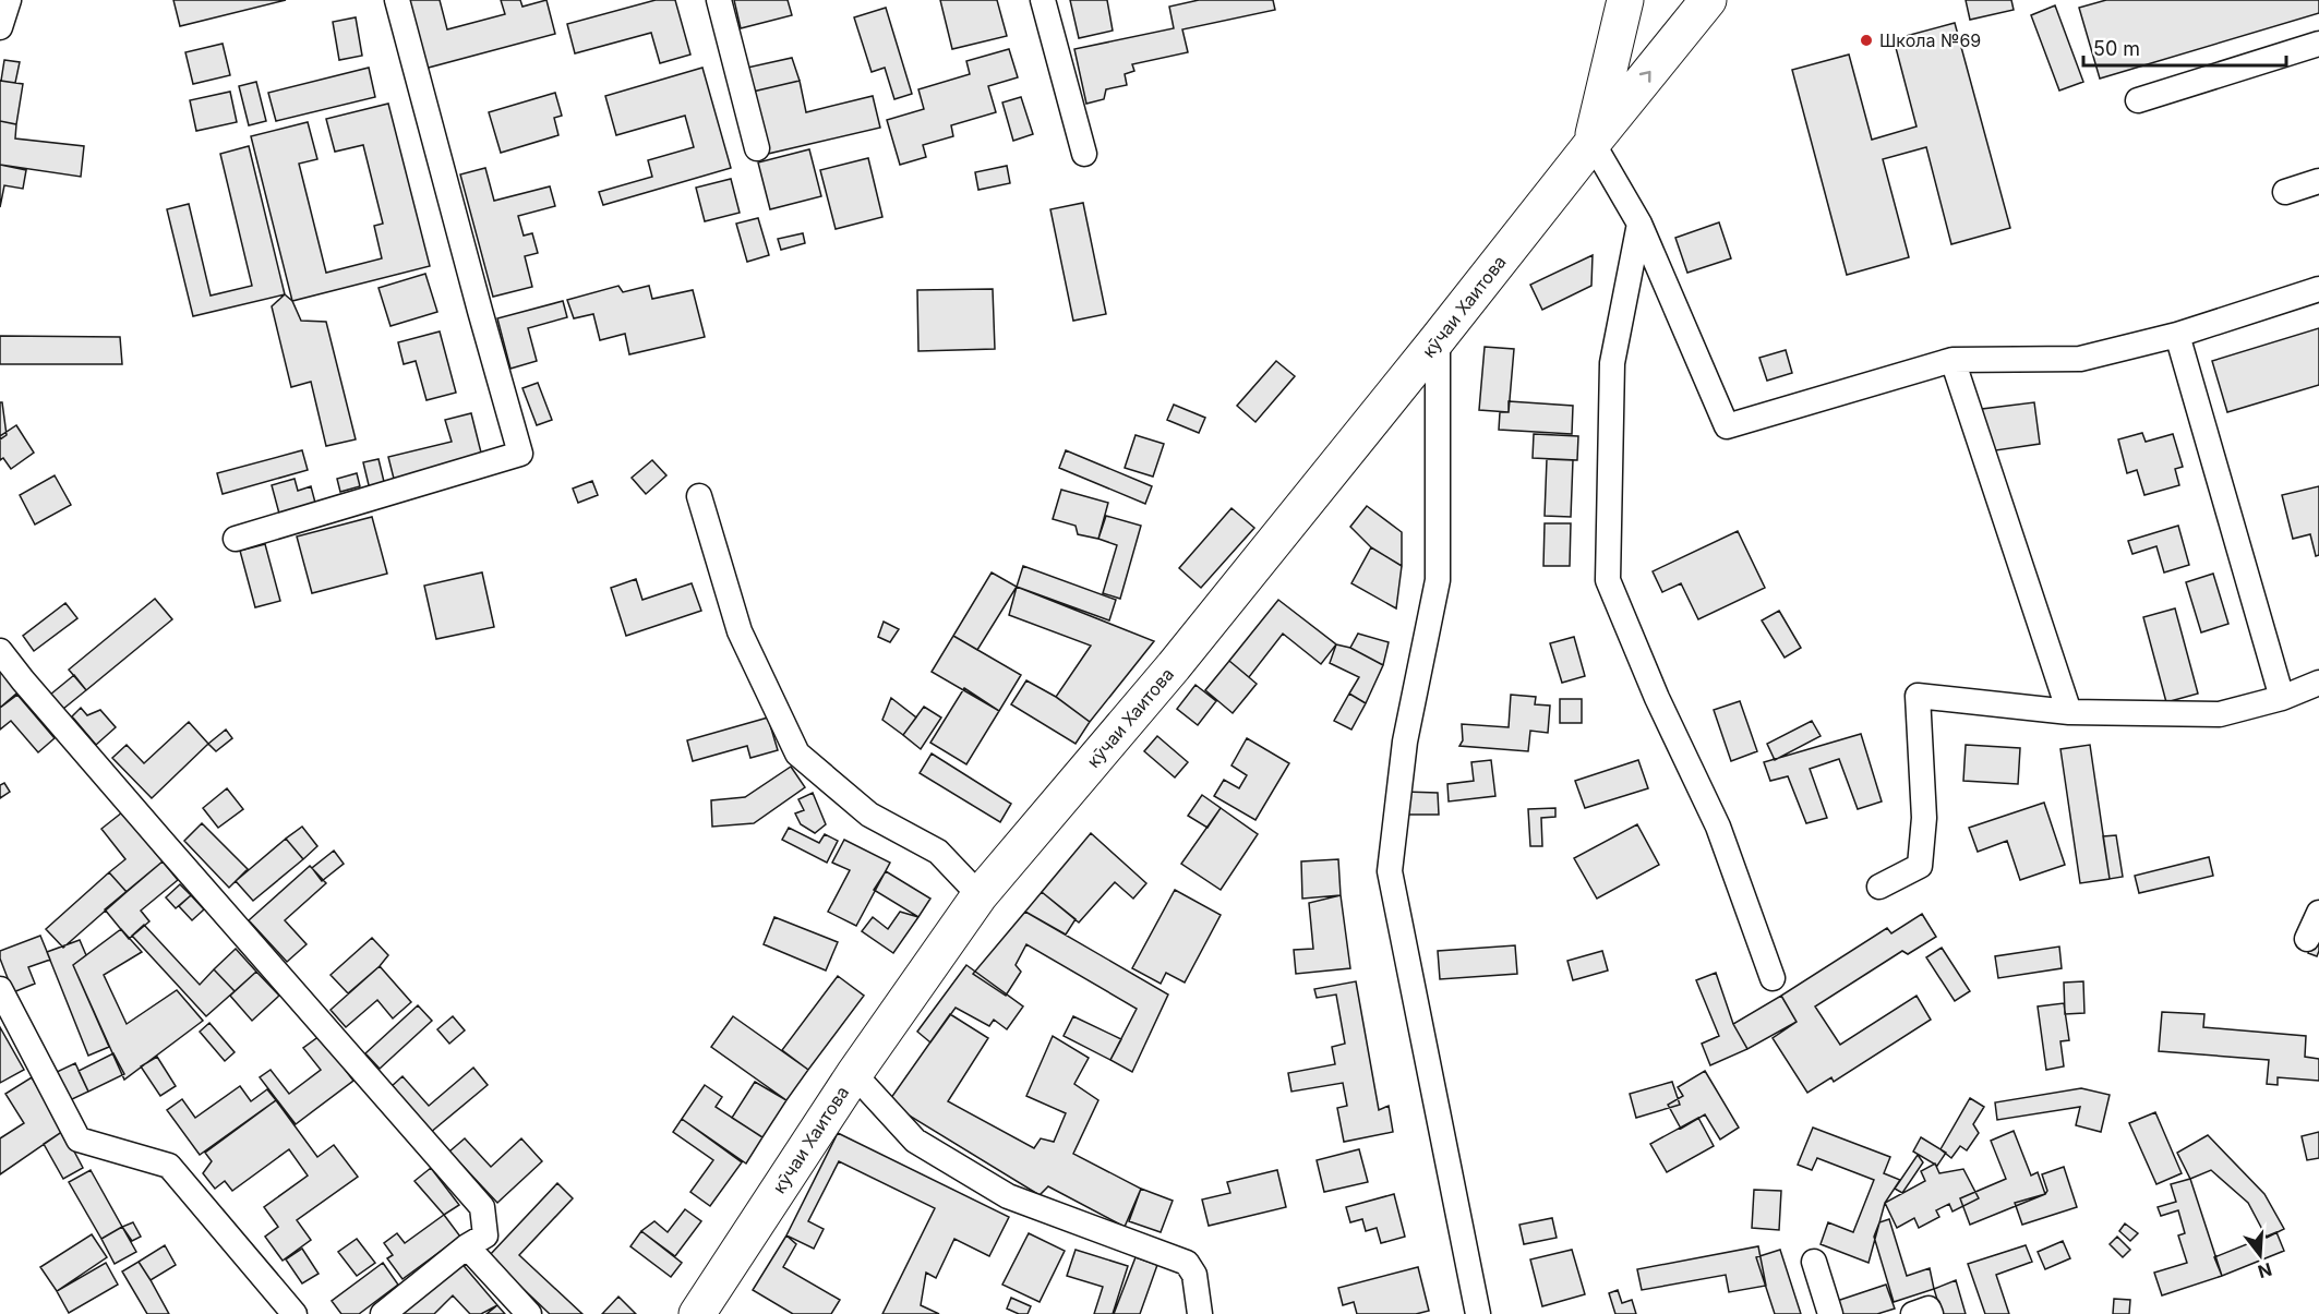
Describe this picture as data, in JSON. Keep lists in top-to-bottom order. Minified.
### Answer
{"streets":{"main road":["кӯчаи Хаитова"]},"places":["Школа №69"],"scale_bar":"50 m","north":"bottom"}
